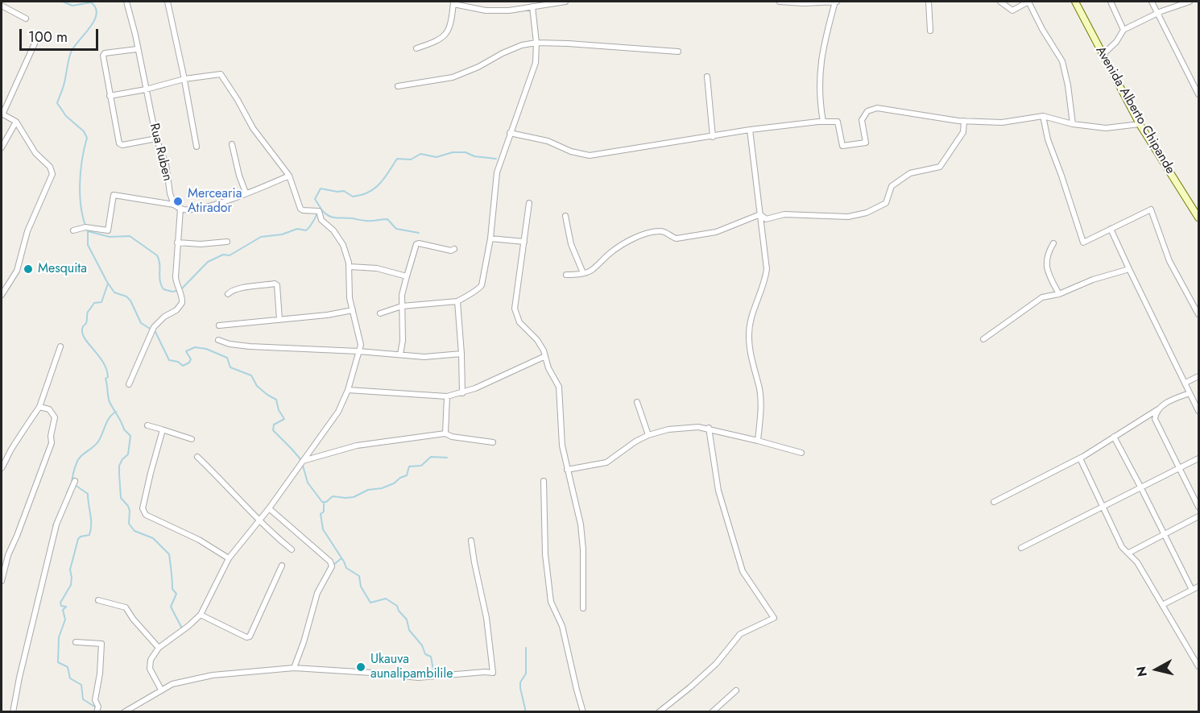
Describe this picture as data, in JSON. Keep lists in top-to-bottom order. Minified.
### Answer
{"streets":{"main road":["Avenida Alberto Chipande"],"street":["Rua Ruben"]},"places":["Mercearia Atirador","Mesquita","Ukauva aunalipambilile"],"scale_bar":"100 m","north":"left"}
